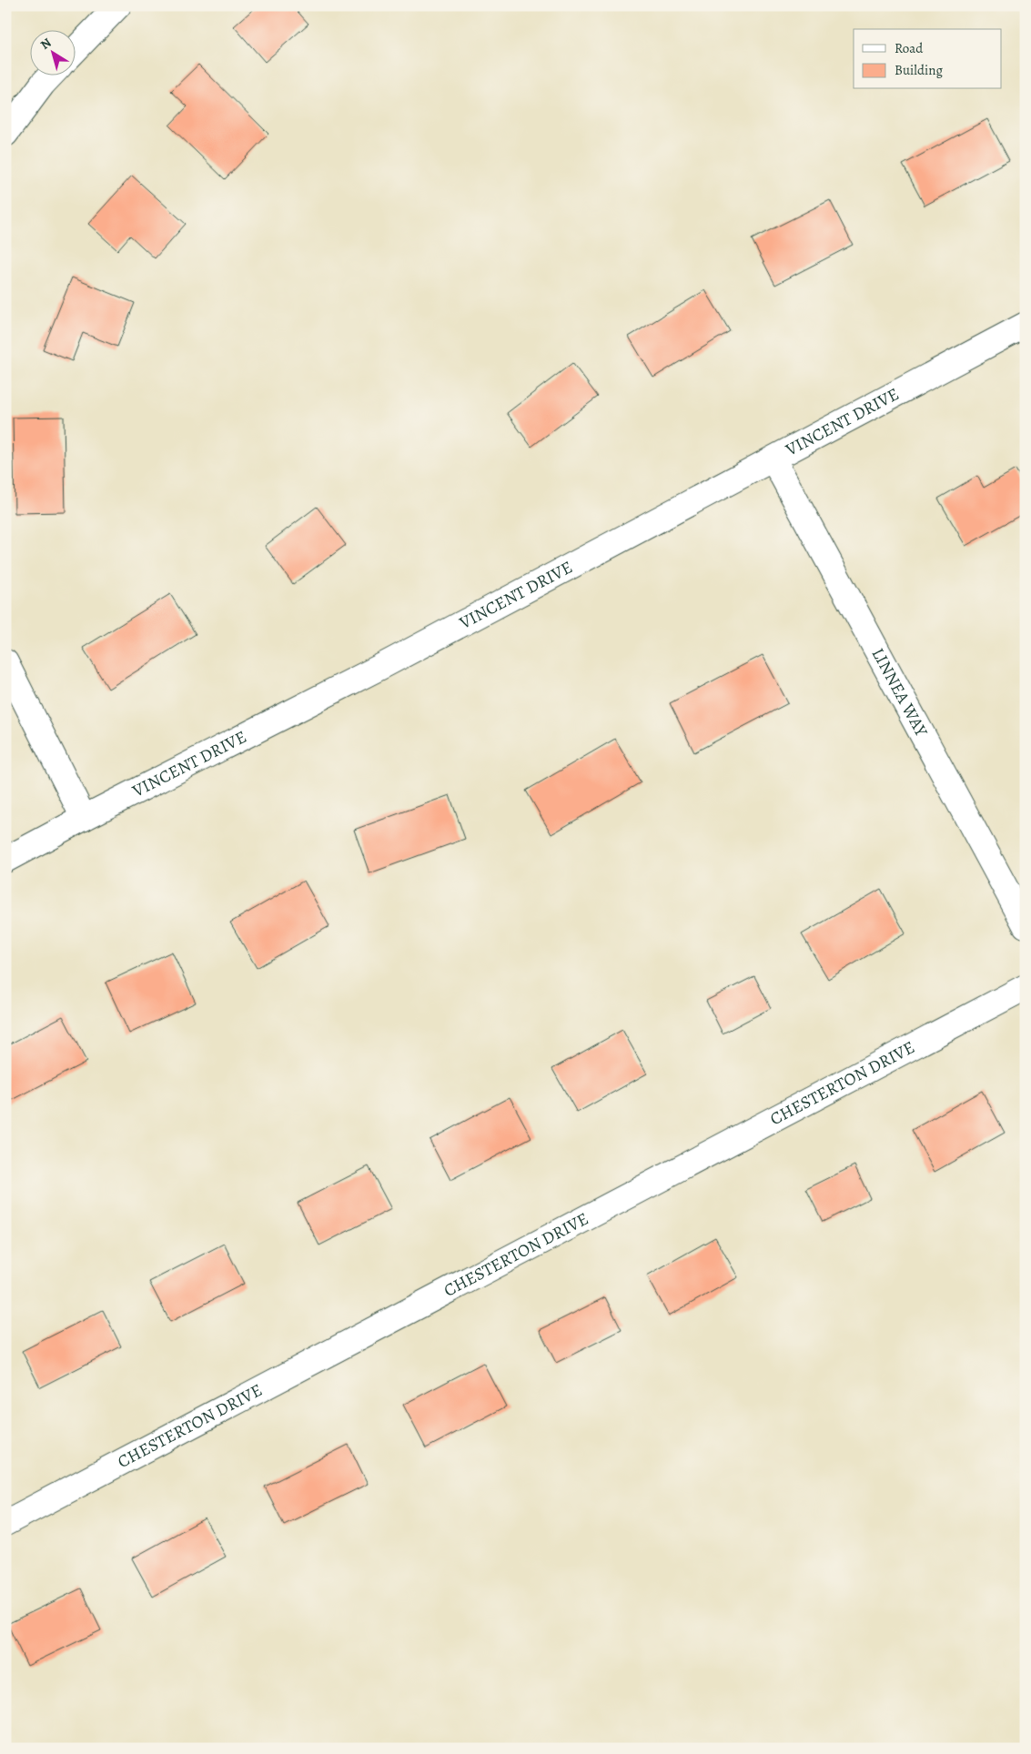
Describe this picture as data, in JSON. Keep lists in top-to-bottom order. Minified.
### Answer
{"streets":{"street":["VINCENT DRIVE","LINNEA WAY","CHESTERTON DRIVE"]},"crossings":[["VINCENT DRIVE","LINNEA WAY"]],"legend":["Road","Building"],"north":"top left"}
